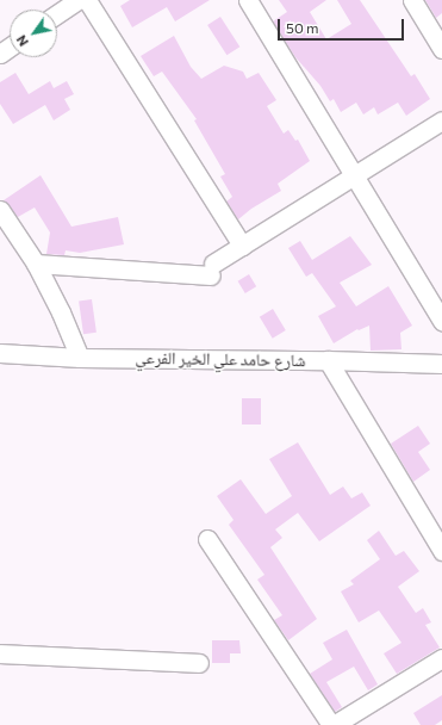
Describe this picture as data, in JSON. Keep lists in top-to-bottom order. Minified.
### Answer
{"streets":{"street":["شارع حامد علي الخير الفرعي"]},"scale_bar":"50 m","north":"bottom left"}
